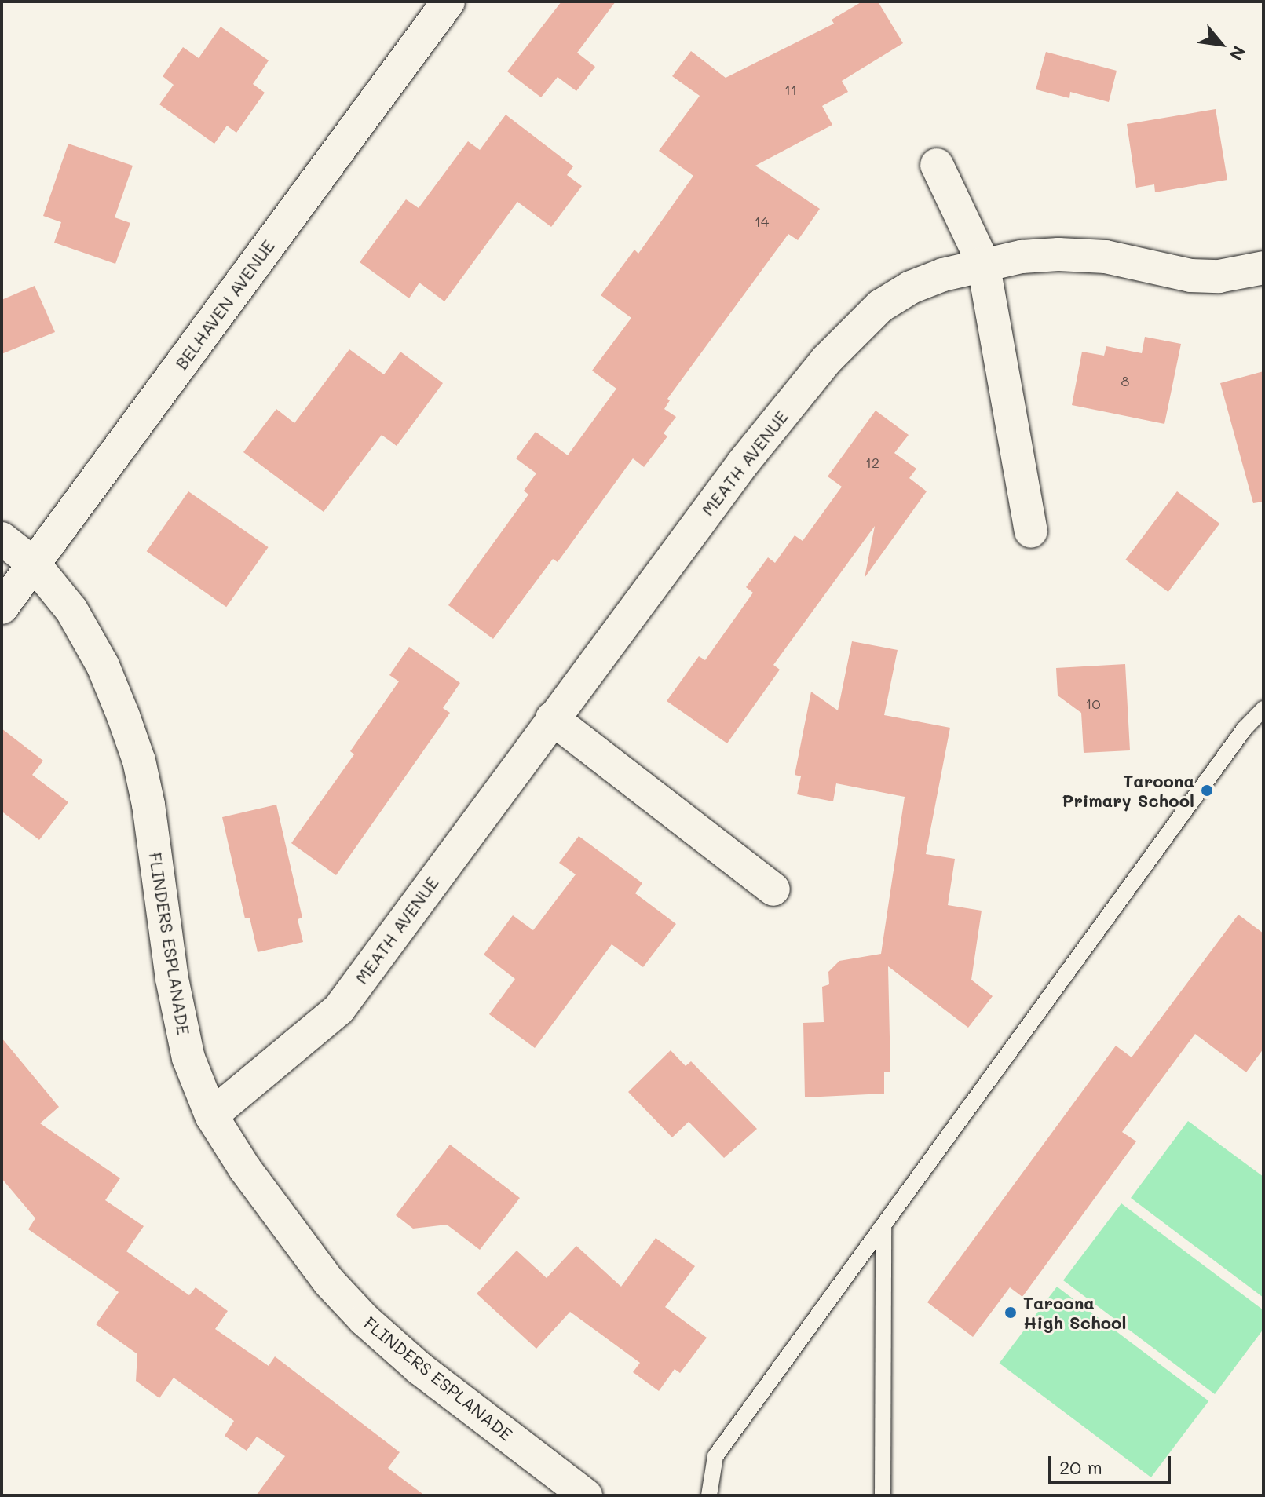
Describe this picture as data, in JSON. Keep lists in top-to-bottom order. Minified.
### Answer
{"streets":{"street":["BELHAVEN AVENUE","MEATH AVENUE","FLINDERS ESPLANADE"]},"crossings":[["BELHAVEN AVENUE","FLINDERS ESPLANADE"],["MEATH AVENUE","FLINDERS ESPLANADE"]],"places":["Taroona Primary School","Taroona High School"],"house_numbers":["11","14","8","12","10"],"scale_bar":"20 m","north":"bottom right"}
